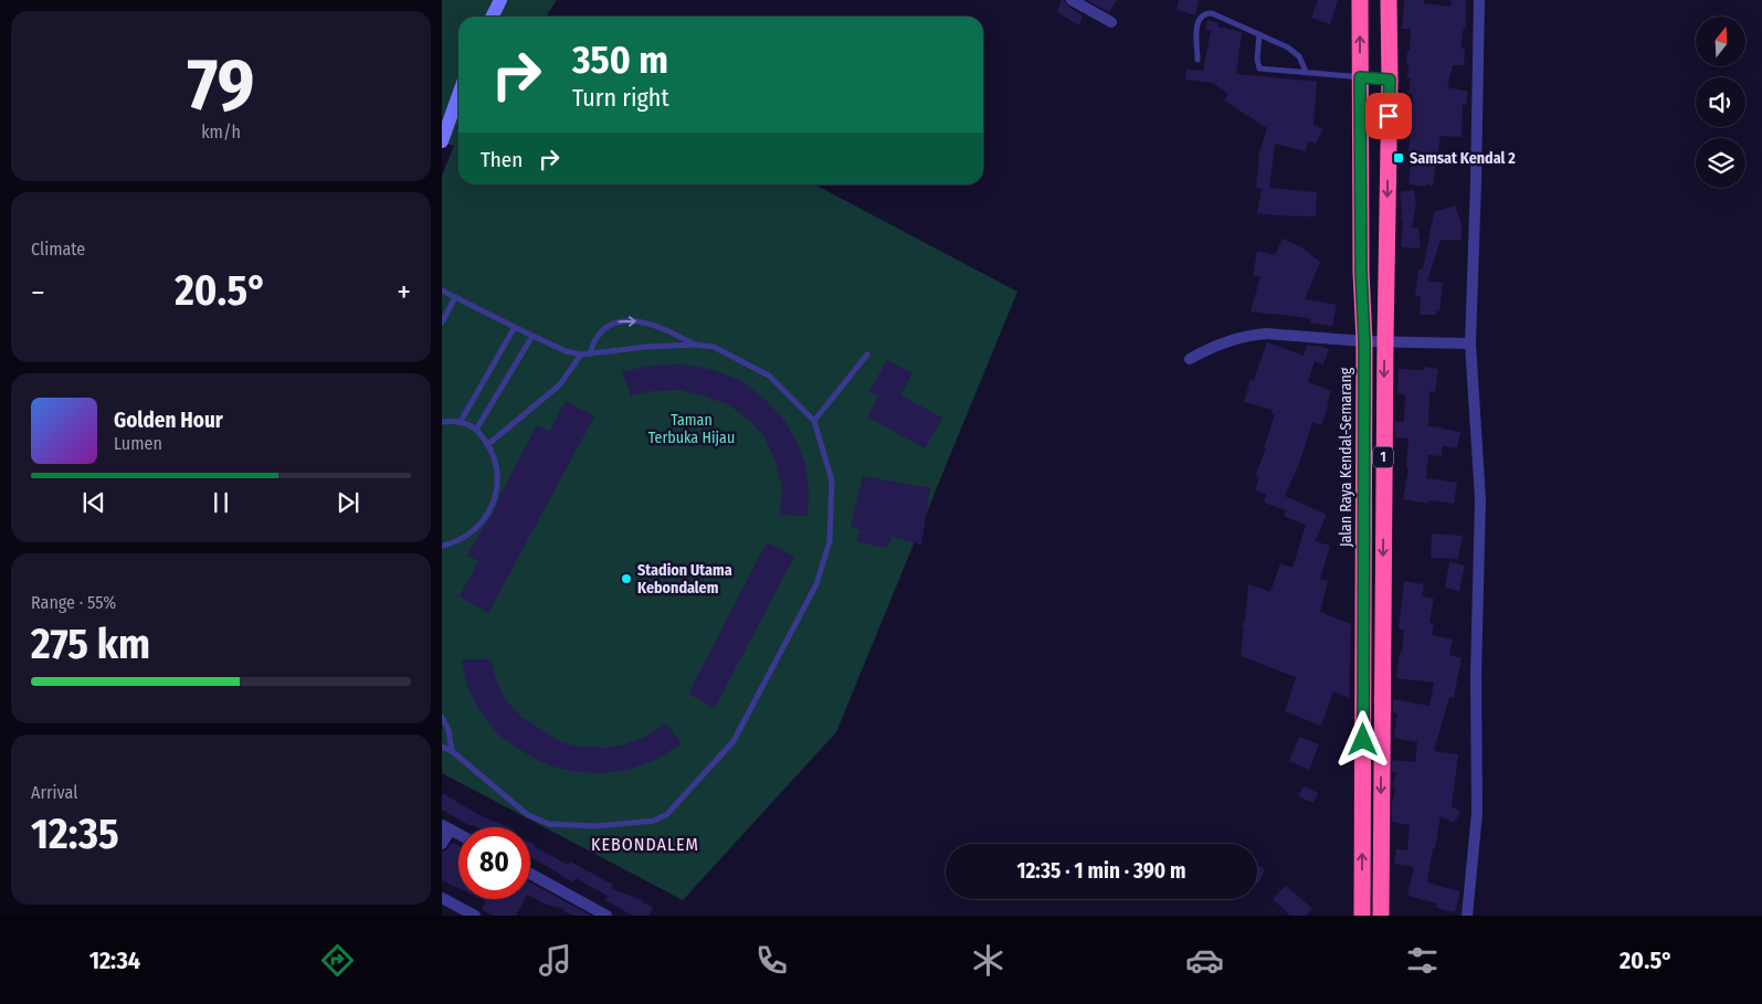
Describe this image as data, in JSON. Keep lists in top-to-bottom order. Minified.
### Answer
{"streets":{"highway":["Jalan Raya Kendal-Semarang","1"]},"districts":["KEBONDALEM"],"parks":["Taman Terbuka Hijau"],"places":{"transit":["Samsat Kendal 2"],"other":["Stadion Utama Kebondalem"]},"north":"top","page":{"tile":[["79","km/h"],"Climate",["Range · 55%","275 km"],["Arrival","12:35"]],"turn":["350 m","Turn right"],"then":"Then","heat":["−","20.5°","+"],"song":["Golden Hour","Lumen"],"limit":"80","trip":"12:35 · 1 min · 390 m","tabs":["12:34","20.5°"]}}
